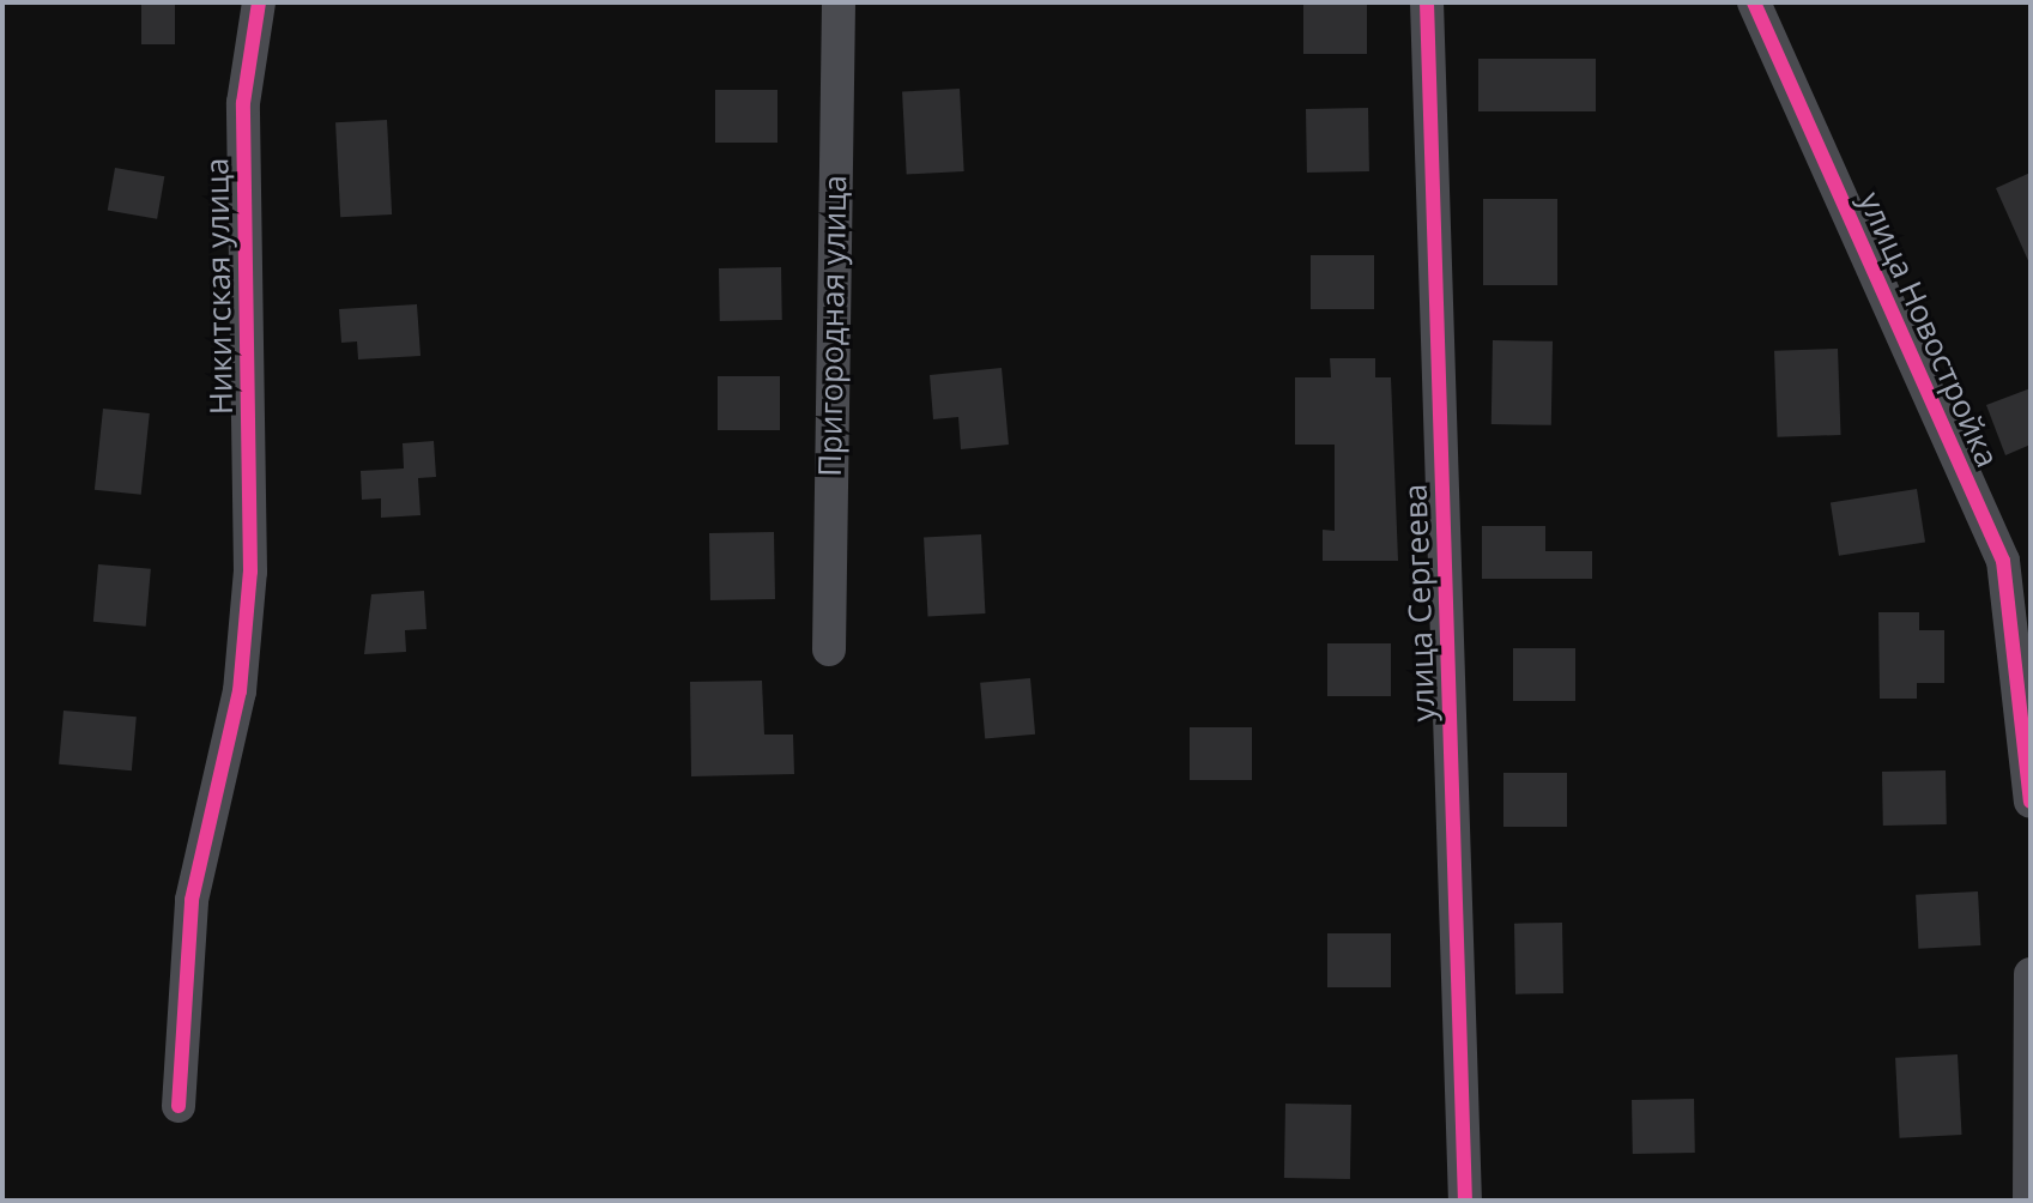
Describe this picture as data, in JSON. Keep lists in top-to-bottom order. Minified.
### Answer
{"streets":{"street":["Никитская улица","Пригородная улица","улица Новостройка","улица Сергеева"]}}
